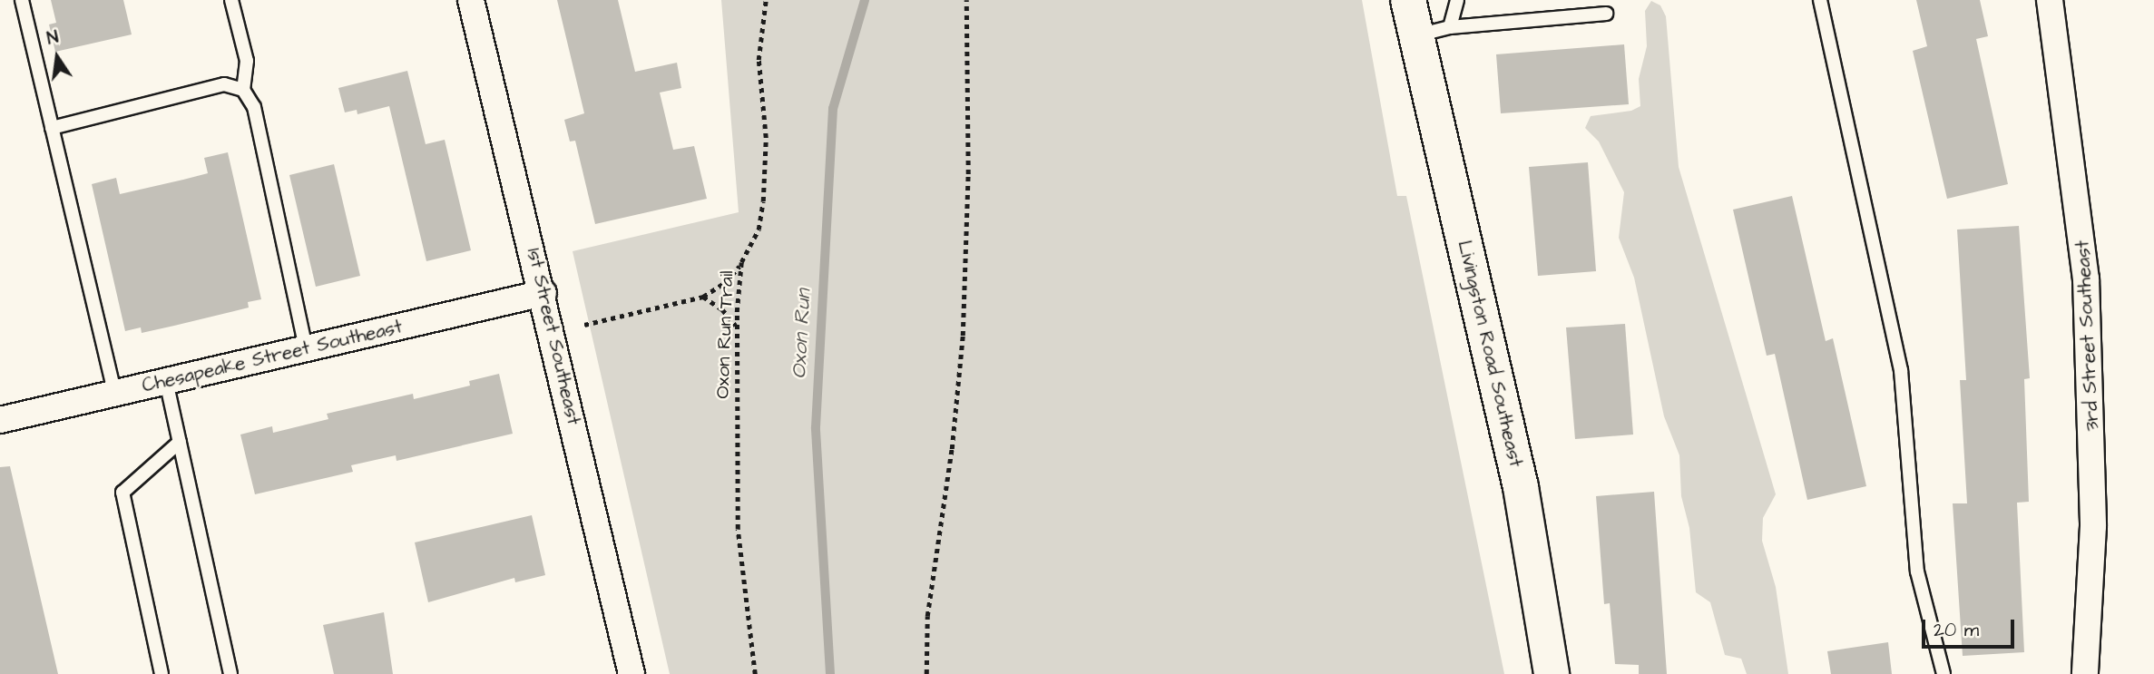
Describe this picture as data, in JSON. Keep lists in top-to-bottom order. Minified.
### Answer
{"streets":{"street":["3rd Street Southeast","1st Street Southeast","Livingston Road Southeast","Chesapeake Street Southeast"],"path":["Oxon Run Trail"]},"crossings":[["1st Street Southeast","Chesapeake Street Southeast"]],"water":["Oxon Run"],"scale_bar":"20 m","north":"top"}
